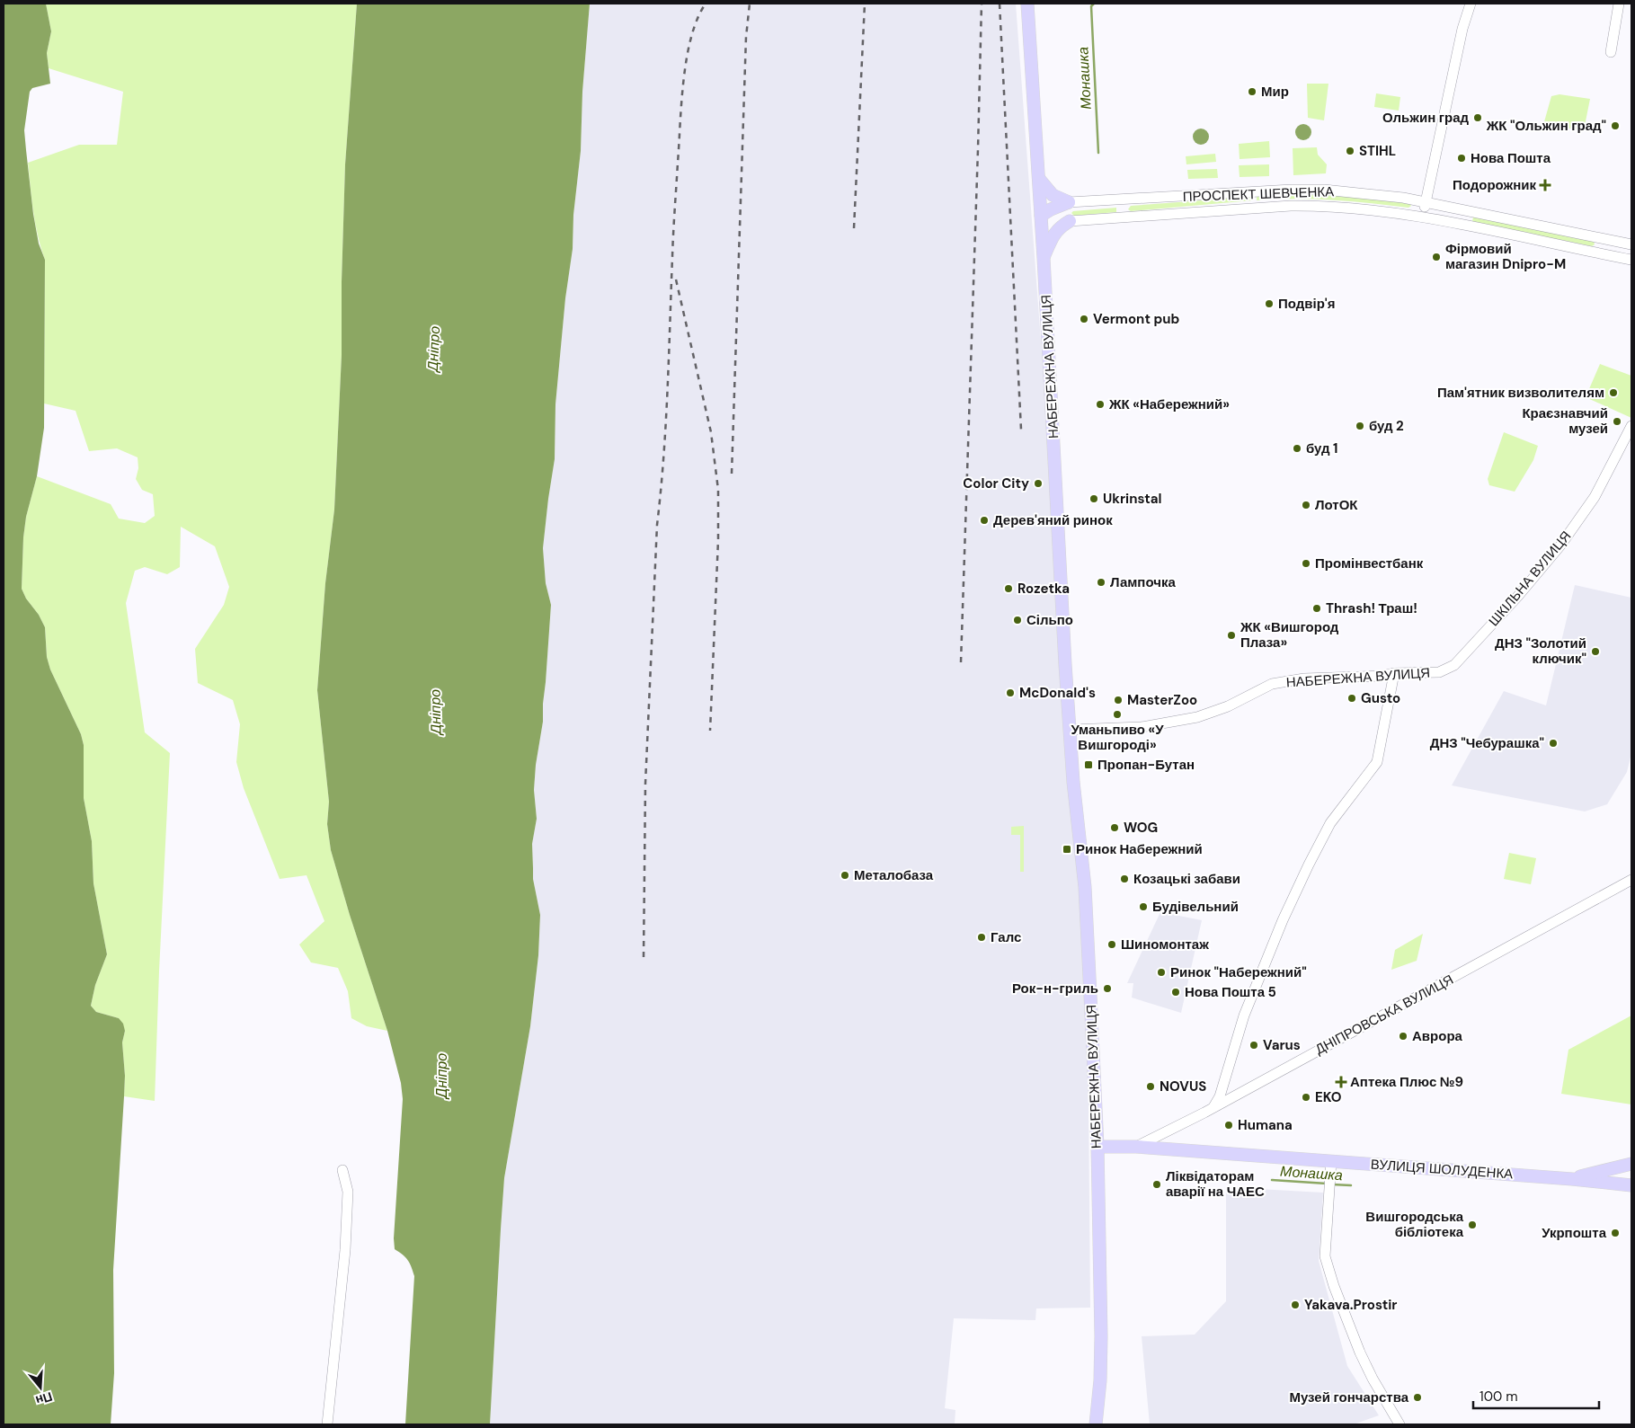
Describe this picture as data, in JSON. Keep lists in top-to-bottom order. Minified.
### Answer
{"streets":{"main road":["НАБЕРЕЖНА ВУЛИЦЯ","ВУЛИЦЯ ШОЛУДЕНКА"],"street":["ПРОСПЕКТ ШЕВЧЕНКА","ШКІЛЬНА ВУЛИЦЯ","ДНІПРОВСЬКА ВУЛИЦЯ"]},"crossings":[["НАБЕРЕЖНА ВУЛИЦЯ","ШКІЛЬНА ВУЛИЦЯ"],["НАБЕРЕЖНА ВУЛИЦЯ","ВУЛИЦЯ ШОЛУДЕНКА"],["ДНІПРОВСЬКА ВУЛИЦЯ","ВУЛИЦЯ ШОЛУДЕНКА"]],"water":["Монашка","Дніпро"],"places":{"other":["Мир","Ольжин град","ЖК \"Ольжин град\"","STIHL","Нова Пошта","Фірмовий магазин Dnipro-M","Подвір'я","Vermont pub","Пам'ятник визволителям","ЖК «Набережний»","Краєзнавчий музей","буд 2","буд 1","Color City","Ukrinstal","ЛотОК","Дерев'яний ринок","Промінвестбанк","Лампочка","Rozetka","Thrash! Траш!","Сільпо","ЖК «Вишгород Плаза»","ДНЗ \"Золотий ключик\"","McDonald's","Gusto","MasterZoo","Уманьпиво «У Вишгороді»","ДНЗ \"Чебурашка\"","WOG","Металобаза","Козацькі забави","Будівельний","Галс","Шиномонтаж","Ринок \"Набережний\"","Рок-н-гриль","Нова Пошта 5","Аврора","Varus","NOVUS","EKO","Humana","Ліквідаторам аварії на ЧАЕС","Вишгородська бібліотека","Укрпошта","Yakava.Prostir","Музей гончарства"],"health":["Подорожник","Аптека Плюс №9"],"transit":["Пропан-Бутан","Ринок Набережний"]},"scale_bar":"100 m","north":"bottom"}
